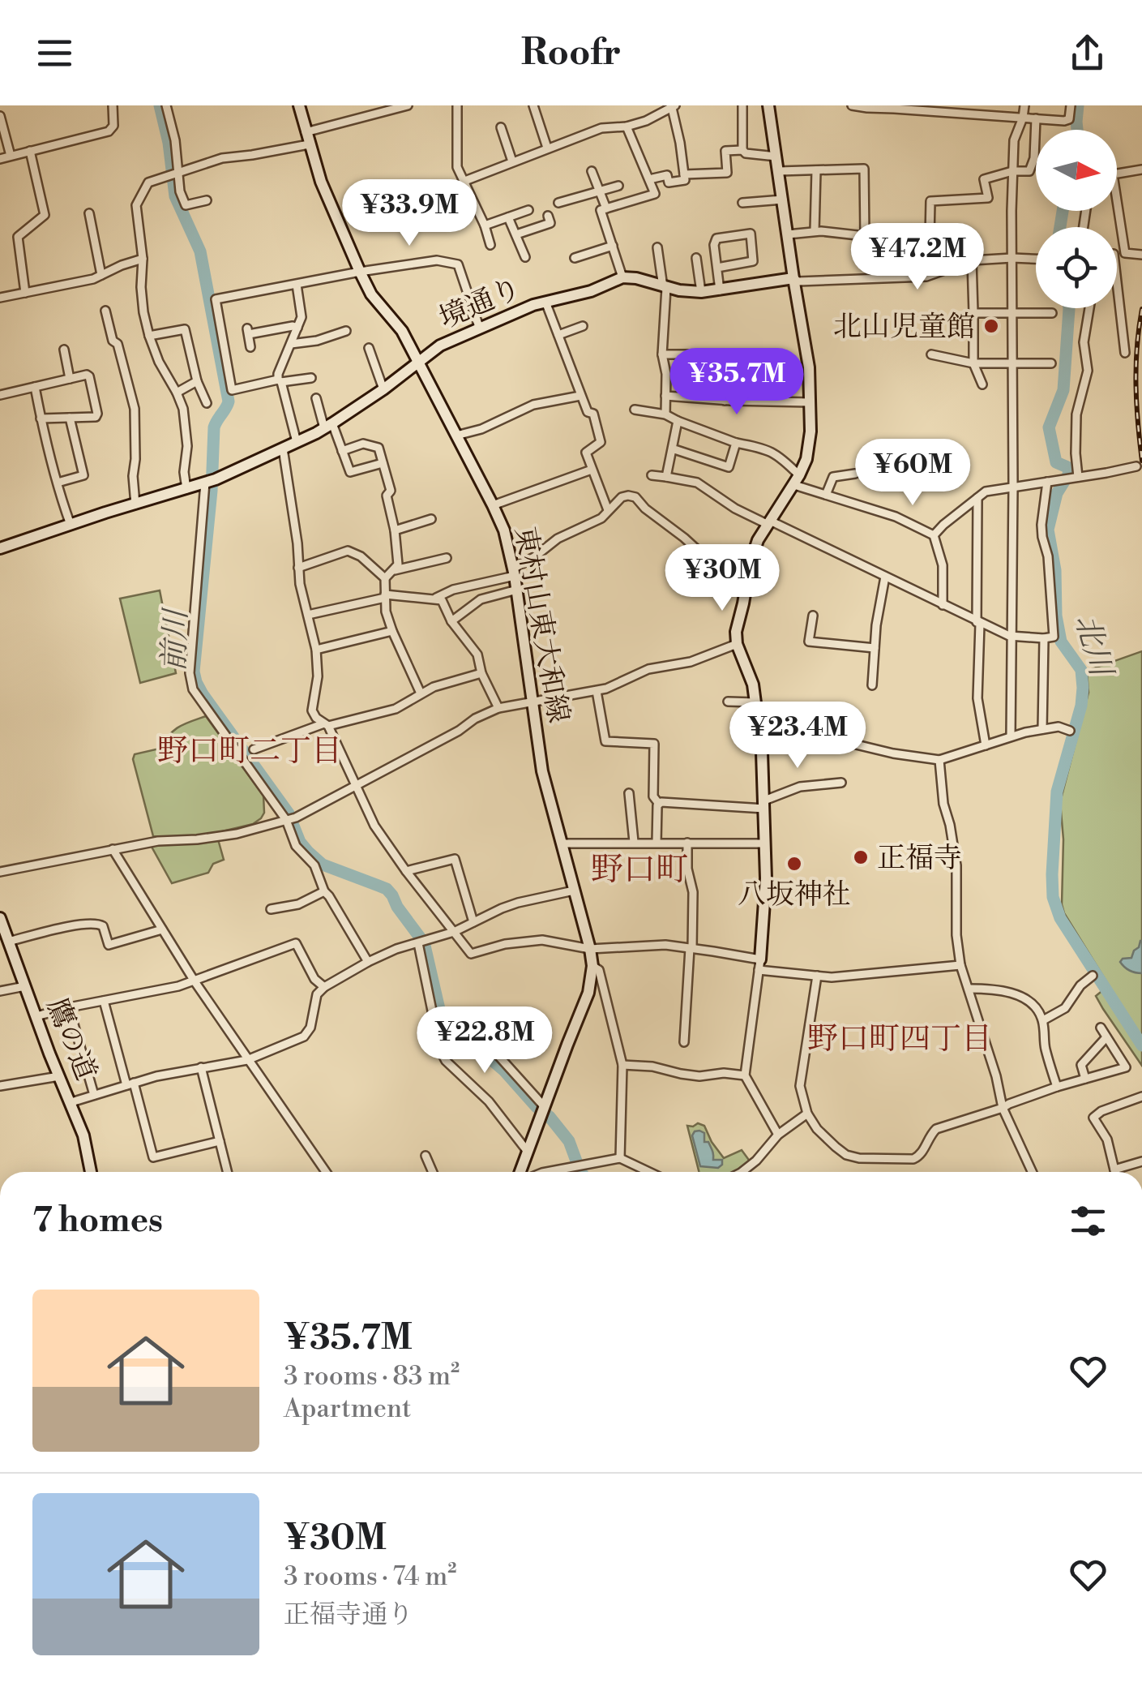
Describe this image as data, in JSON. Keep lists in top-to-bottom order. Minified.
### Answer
{"streets":{"street":["境通り","東村山東大和線","鷹の道"]},"crossings":[["境通り","東村山東大和線"]],"districts":["野口町二丁目","野口町","野口町四丁目"],"water":["前川","北川"],"places":["北山児童館","正福寺","八坂神社"],"north":"right","page":{"header":"Roofr","price":["¥33.9M","¥47.2M","¥35.7M","¥60M","¥30M","¥23.4M","¥22.8M"],"heading":"7 homes","list":[{"name":"¥35.7M","note":"3 rooms · 83 m² · Apartment"},{"name":"¥30M","note":"3 rooms · 74 m² · 正福寺通り"}]}}
